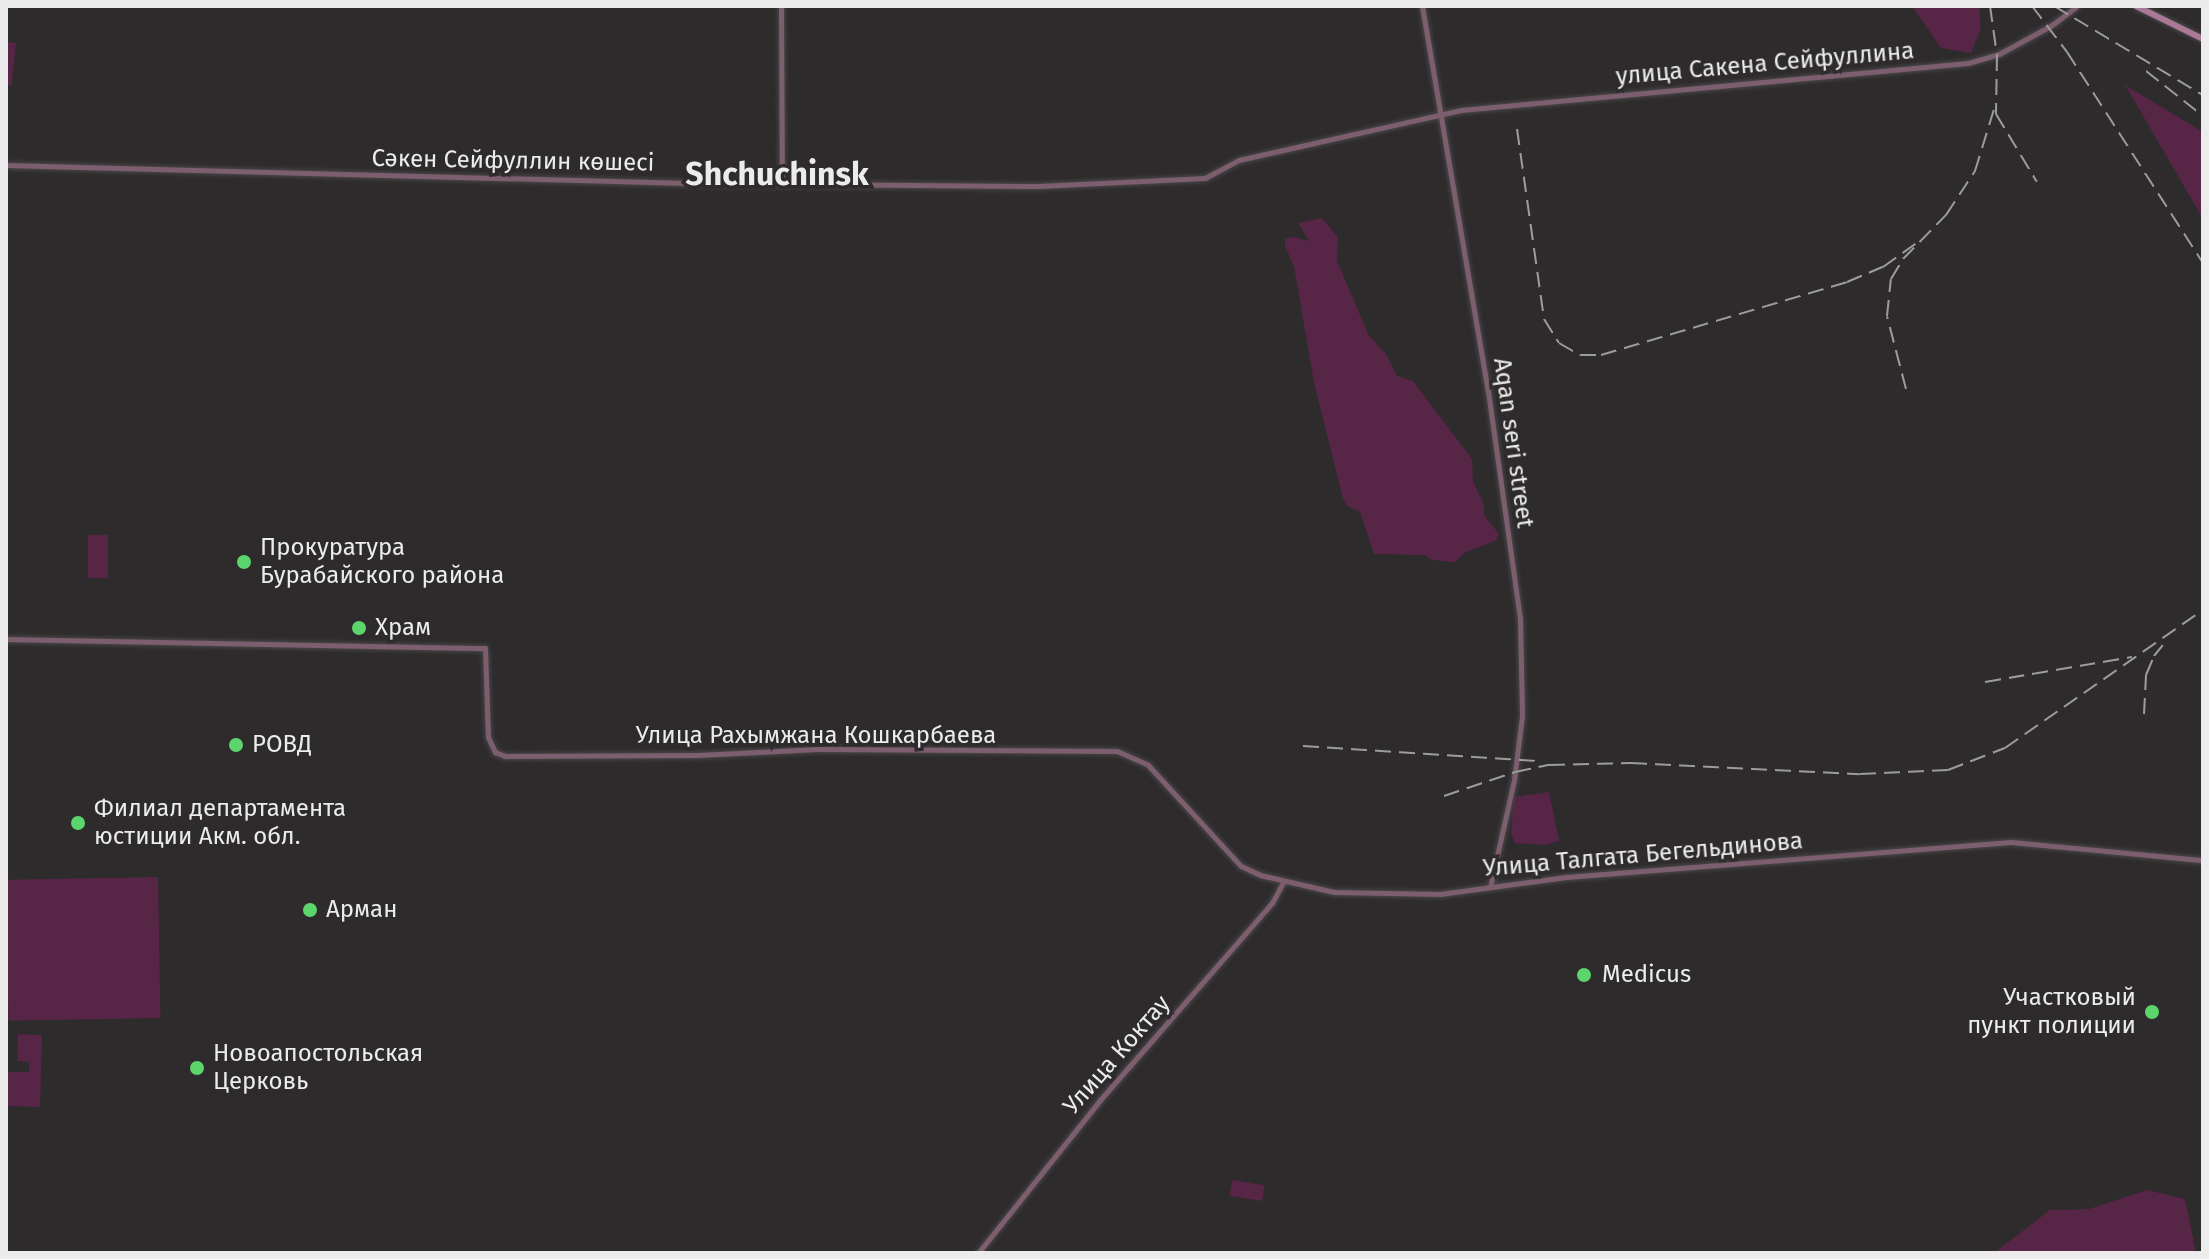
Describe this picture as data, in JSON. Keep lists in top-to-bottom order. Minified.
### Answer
{"streets":{"street":["улица Сакена Сейфуллина","Сәкен Сейфуллин көшесі","Aqan seri street","Улица Рахымжана Кошкарбаева","Улица Талгата Бегельдинова","Улица Коктау"]},"crossings":[["улица Сакена Сейфуллина","Сәкен Сейфуллин көшесі"],["улица Сакена Сейфуллина","Aqan seri street"],["Сәкен Сейфуллин көшесі","Aqan seri street"],["Aqan seri street","Улица Талгата Бегельдинова"],["Улица Рахымжана Кошкарбаева","Улица Талгата Бегельдинова"],["Улица Талгата Бегельдинова","Улица Коктау"]],"districts":["Shchuchinsk"],"places":["Прокуратура Бурабайского района","Храм","РОВД","Филиал департамента юстиции Акм. обл.","Арман","Medicus","Участковый пункт полиции","Новоапостольская Церковь"]}
